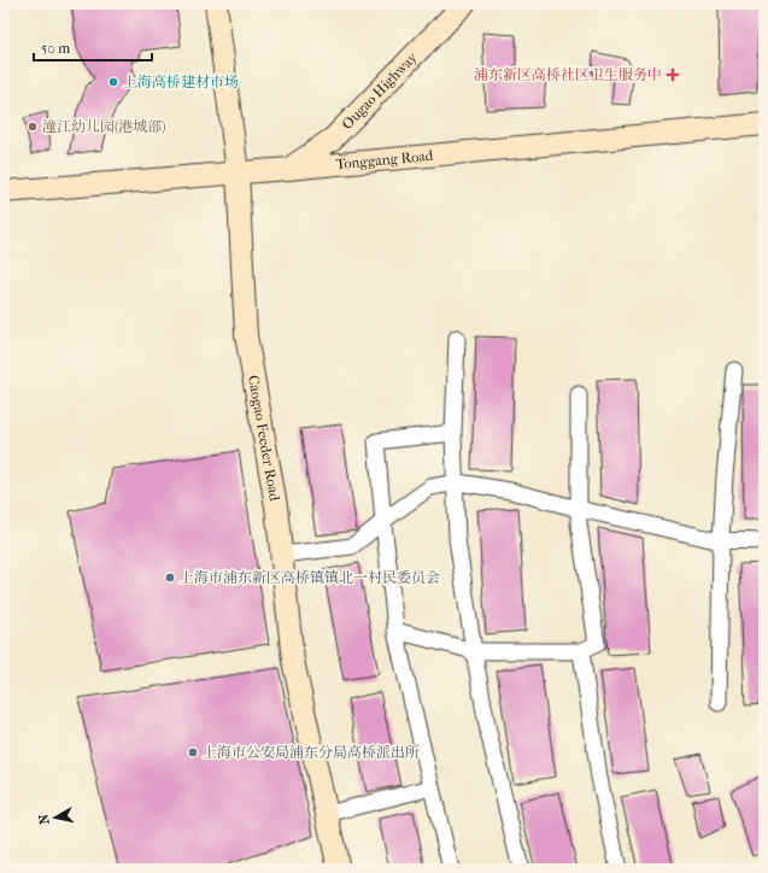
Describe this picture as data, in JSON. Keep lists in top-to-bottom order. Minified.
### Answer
{"streets":{"street":["Ougao Highway","Tonggang Road","Caogao Feeder Road"]},"crossings":[["Ougao Highway","Tonggang Road"],["Tonggang Road","Caogao Feeder Road"]],"places":{"health":["浦东新区高桥社区卫生服务中"],"other":["上海高桥建材市场","潼江幼儿园(港城部)","上海市浦东新区高桥镇镇北一村民委员会","上海市公安局浦东分局高桥派出所"]},"scale_bar":"50 m","north":"left"}
